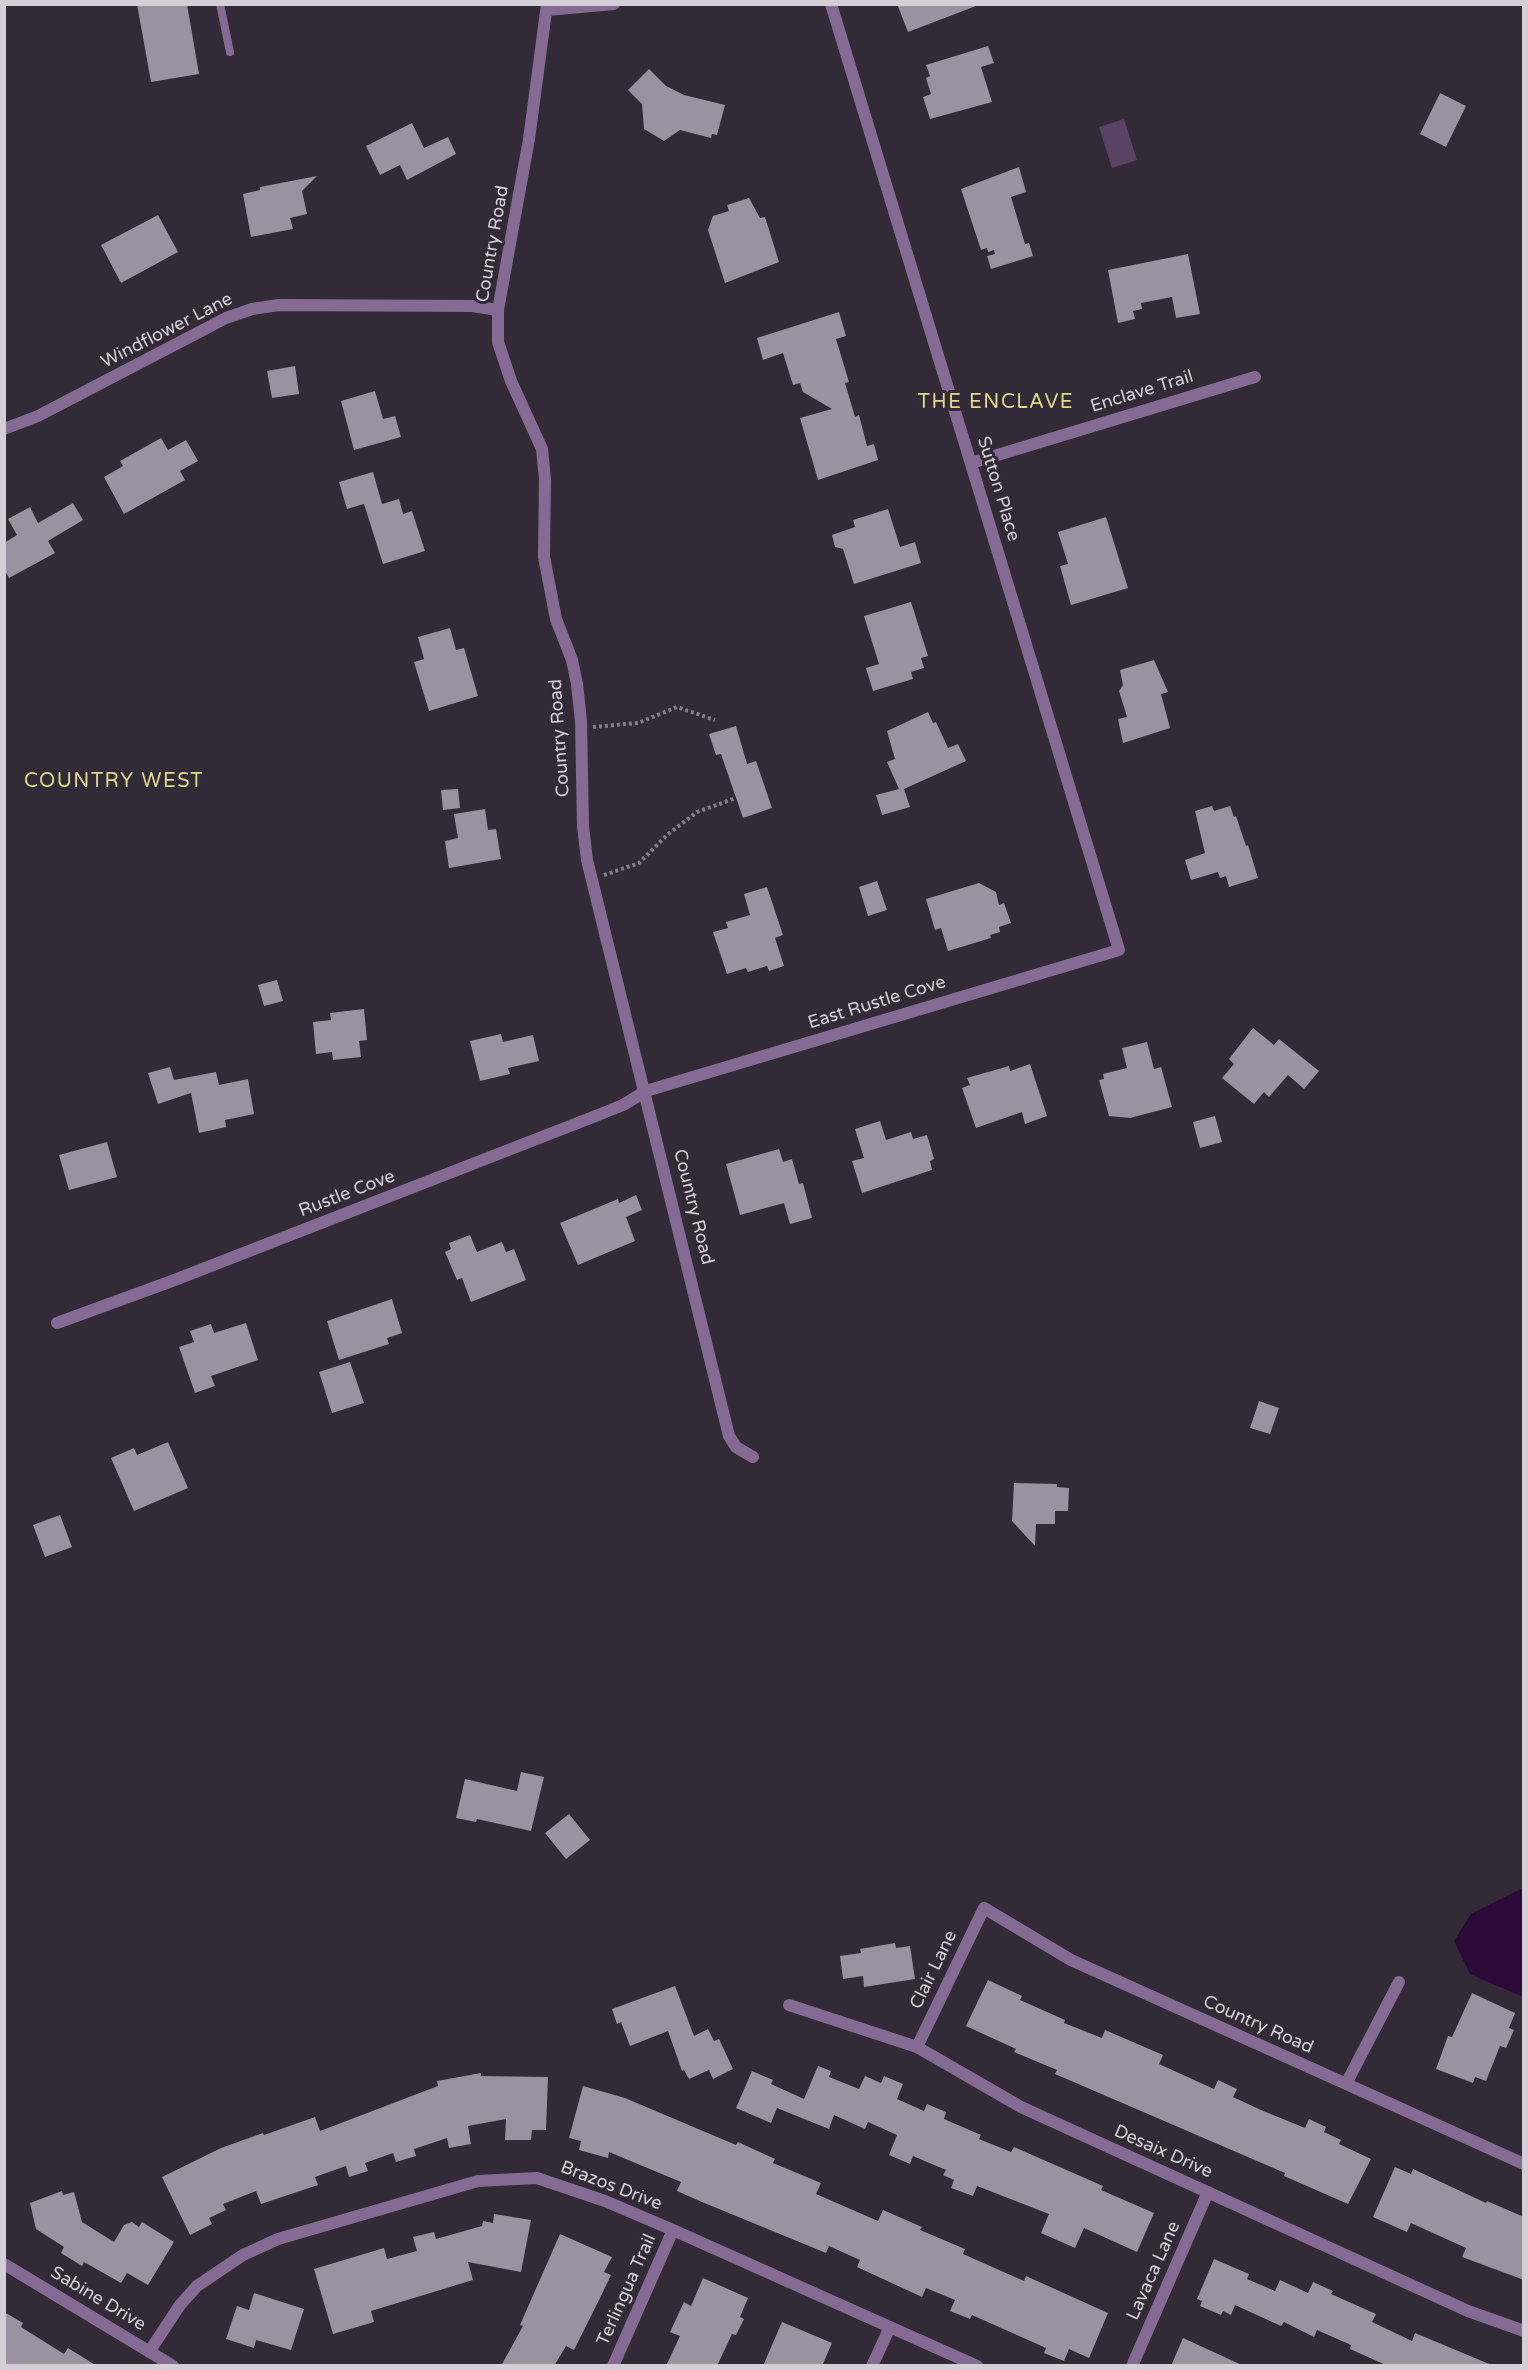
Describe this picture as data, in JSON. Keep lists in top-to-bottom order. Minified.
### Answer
{"streets":{"street":["Country Road","Windflower Lane","Enclave Trail","Sutton Place","East Rustle Cove","Rustle Cove","Clair Lane","Desaix Drive","Brazos Drive","Lavaca Lane","Terlingua Trail","Sabine Drive"]},"crossings":[["Country Road","Windflower Lane"],["Country Road","East Rustle Cove"],["Country Road","Rustle Cove"],["Country Road","Clair Lane"],["Enclave Trail","Sutton Place"],["Sutton Place","East Rustle Cove"],["East Rustle Cove","Rustle Cove"],["Clair Lane","Desaix Drive"],["Desaix Drive","Lavaca Lane"],["Brazos Drive","Terlingua Trail"],["Brazos Drive","Sabine Drive"]],"districts":["THE ENCLAVE","COUNTRY WEST"]}
